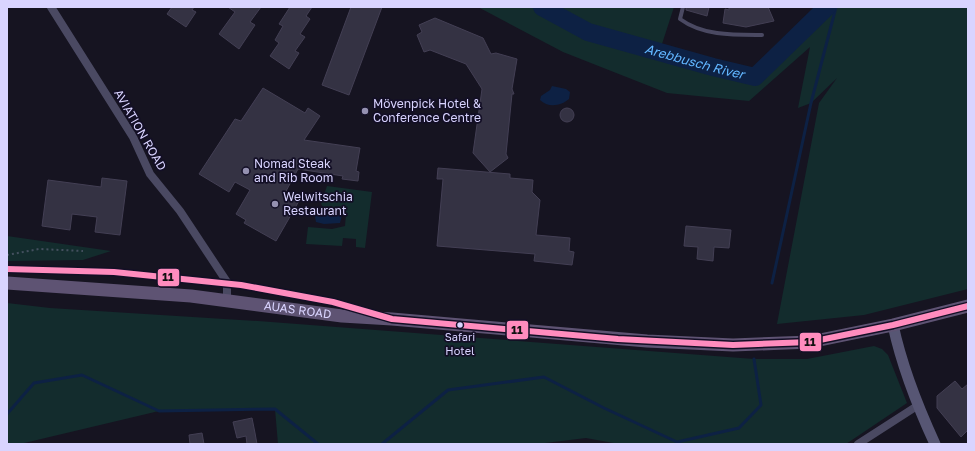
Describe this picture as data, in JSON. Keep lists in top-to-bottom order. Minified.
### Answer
{"streets":{"main road":["AUAS ROAD"],"street":["AVIATION ROAD"]},"crossings":[["AVIATION ROAD","AUAS ROAD"]],"water":["Arebbusch River"],"places":["Mövenpick Hotel & Conference Centre","Nomad Steak and Rib Room","Welwitschia Restaurant","Safari Hotel"],"lines":["transit line 11"]}
